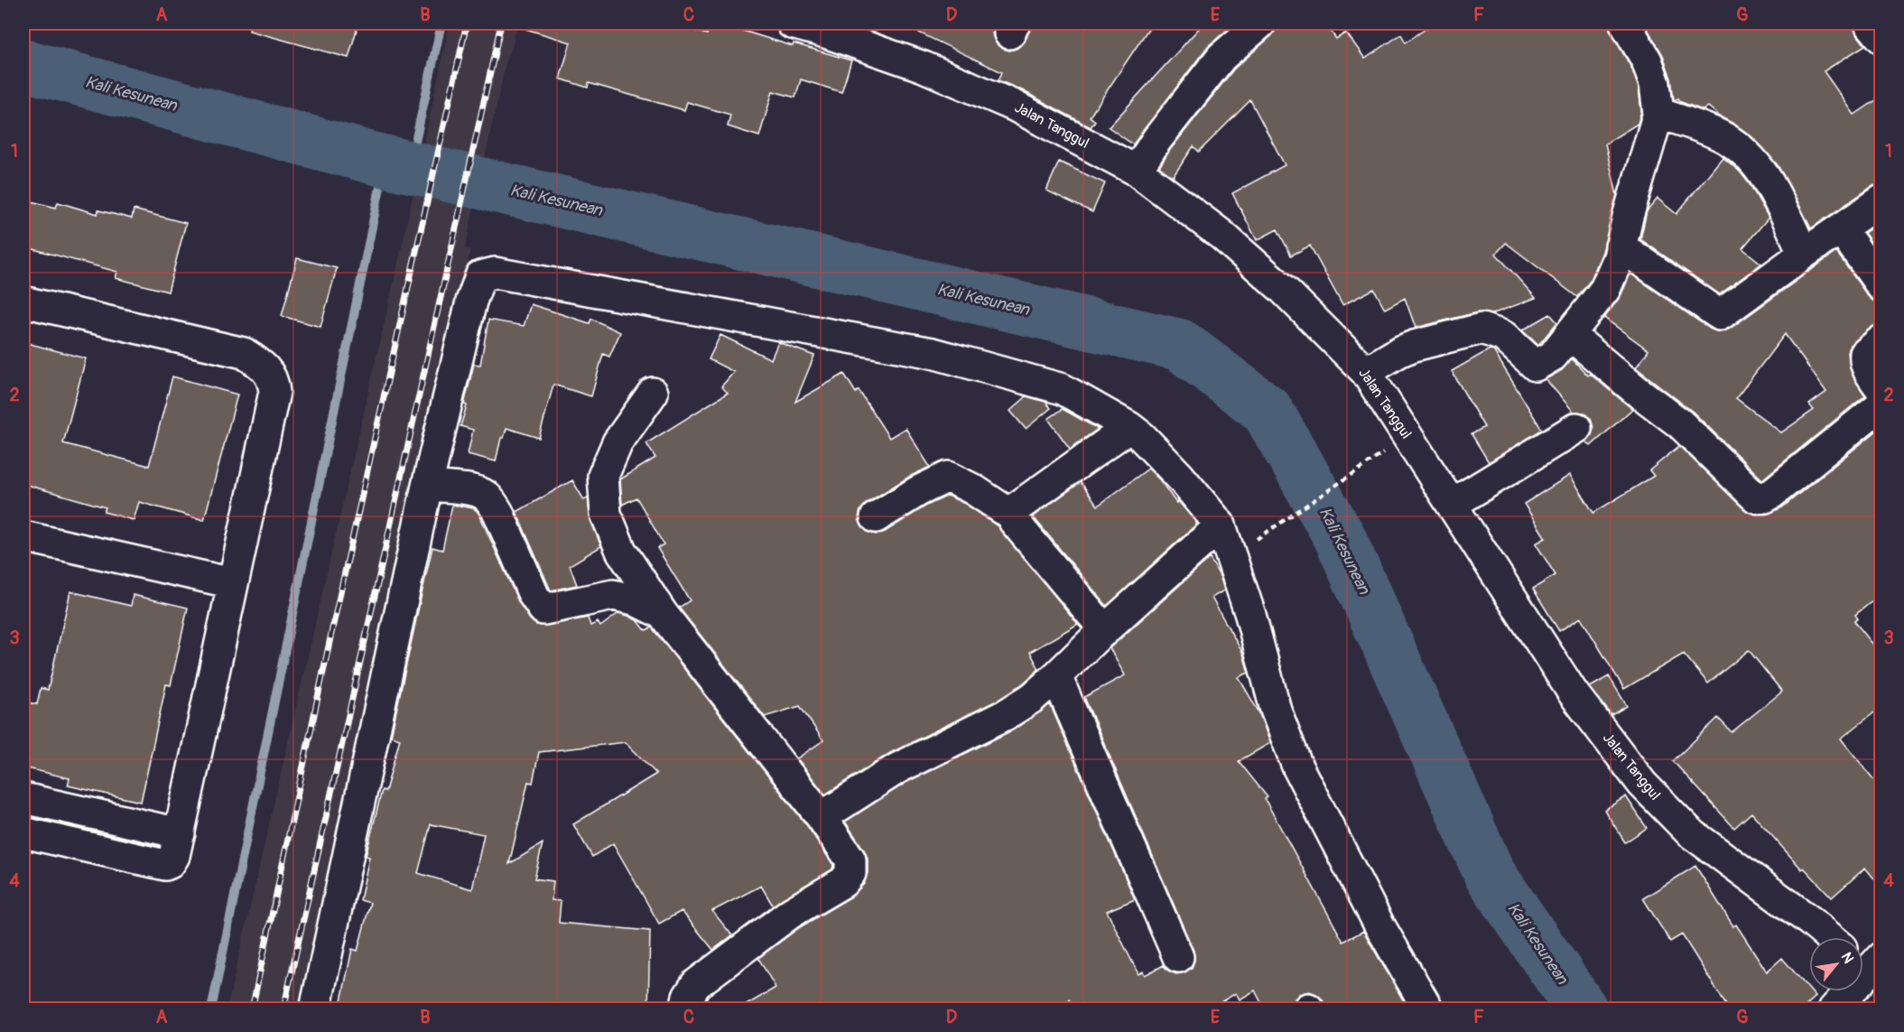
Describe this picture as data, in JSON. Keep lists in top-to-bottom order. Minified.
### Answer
{"streets":{"street":["Jalan Tanggul"]},"water":["Kali Kesunean"],"north":"top right","grid":{"columns":["A","B","C","D","E","F","G"],"rows":["1","2","3","4"]}}
